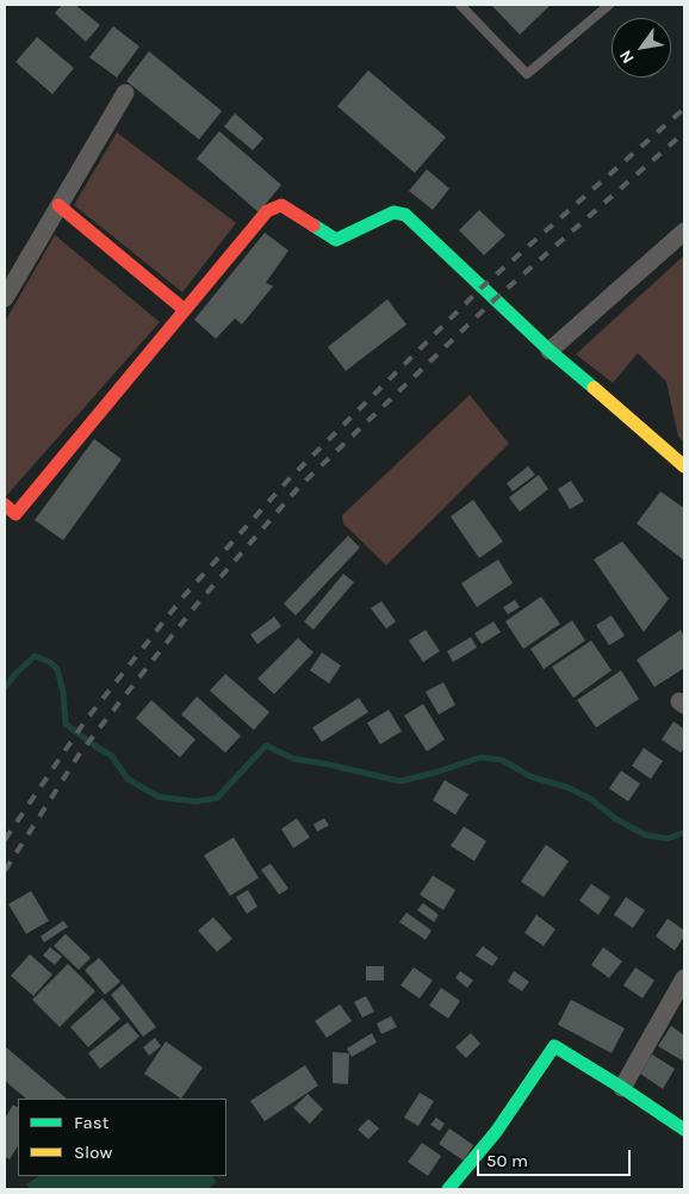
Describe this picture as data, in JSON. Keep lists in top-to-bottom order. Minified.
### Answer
{"legend":["Fast","Slow"],"scale_bar":"50 m","north":"bottom left"}
